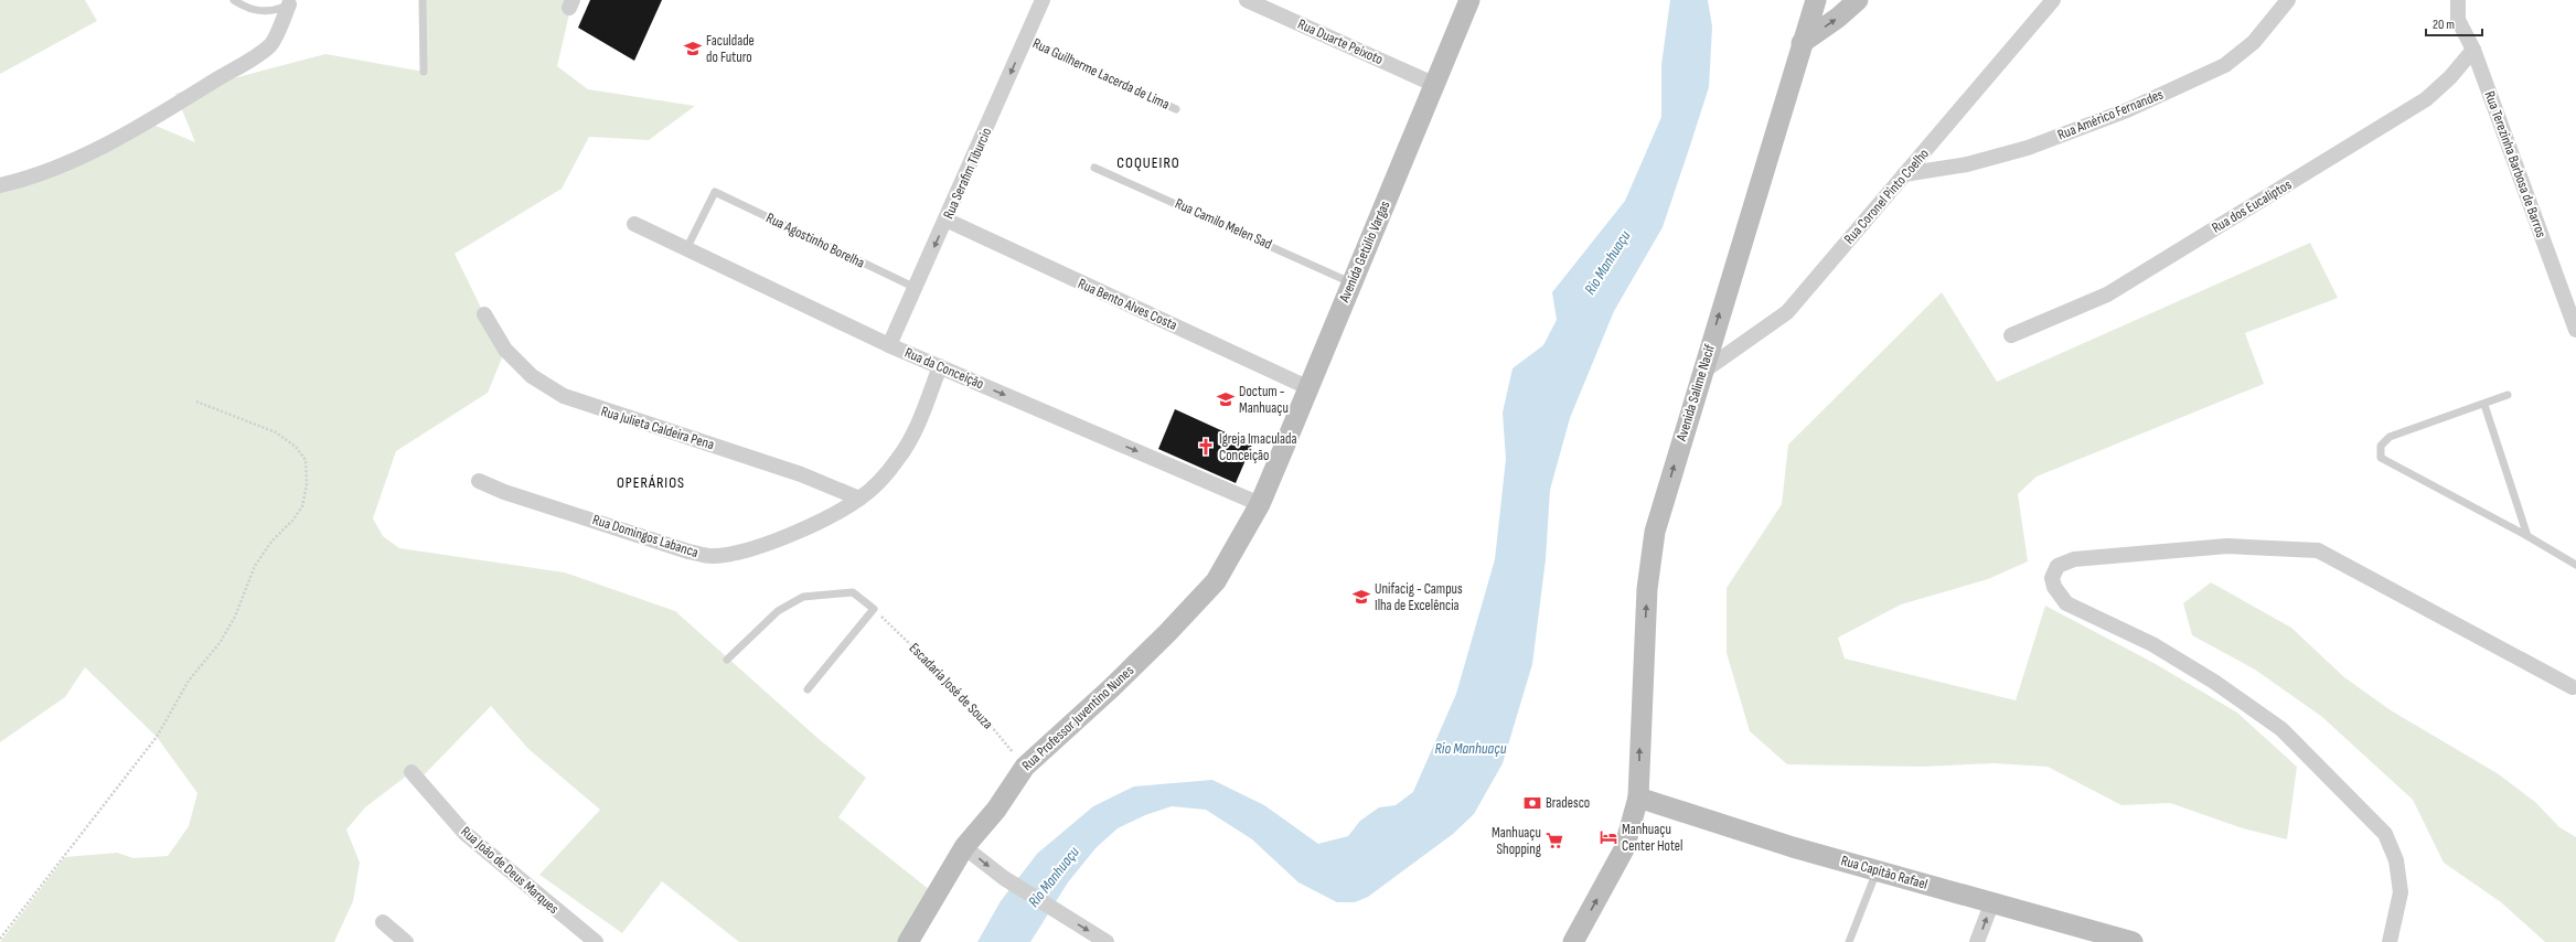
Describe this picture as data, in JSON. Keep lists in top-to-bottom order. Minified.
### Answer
{"streets":{"street":["Rua Duarte Peixoto","Rua Américo Fernandes","Rua Terezinha Barbosa de Barros","Rua Serafim Tiburcio","Rua Coronel Pinto Coelho","Rua dos Eucaliptos","Avenida Getúlio Vargas","Rua Bento Alves Costa","Rua da Conceição","Avenida Salime Nacif","Rua Julieta Caldeira Pena","Rua Domingos Labanca","Rua Professor Juventino Nunes","Rua João de Deus Marques","Rua Capitão Rafael"],"lane":["Rua Guilherme Lacerda de Lima","Rua Camilo Melen Sad","Rua Agostinho Borelha"],"path":["Escadaria José de Souza"]},"crossings":[["Rua Duarte Peixoto","Avenida Getúlio Vargas"],["Rua Guilherme Lacerda de Lima","Rua Serafim Tiburcio"],["Rua Américo Fernandes","Rua Coronel Pinto Coelho"],["Rua Terezinha Barbosa de Barros","Rua dos Eucaliptos"],["Rua Serafim Tiburcio","Rua Agostinho Borelha"],["Rua Serafim Tiburcio","Rua Bento Alves Costa"],["Rua Serafim Tiburcio","Rua da Conceição"],["Rua Coronel Pinto Coelho","Avenida Salime Nacif"],["Rua Camilo Melen Sad","Avenida Getúlio Vargas"],["Rua Agostinho Borelha","Rua da Conceição"],["Avenida Getúlio Vargas","Rua Bento Alves Costa"],["Avenida Getúlio Vargas","Rua da Conceição"],["Avenida Getúlio Vargas","Rua Professor Juventino Nunes"],["Rua da Conceição","Rua Domingos Labanca"],["Rua da Conceição","Rua Professor Juventino Nunes"],["Avenida Salime Nacif","Rua Capitão Rafael"],["Rua Julieta Caldeira Pena","Rua Domingos Labanca"],["Escadaria José de Souza","Rua Professor Juventino Nunes"]],"one_way":["Rua Serafim Tiburcio","Rua da Conceição","Avenida Salime Nacif"],"districts":["COQUEIRO","OPERÁRIOS"],"water":["Rio Manhuaçu"],"places":{"school or university":["Faculdade do Futuro","Doctum - Manhuaçu","Unifacig - Campus Ilha de Excelência"],"church":["Igreja Imaculada Conceição"],"bank":["Bradesco"],"hotel":["Manhuaçu Center Hotel"],"supermarket":["Manhuaçu Shopping"]},"scale_bar":"20 m"}
